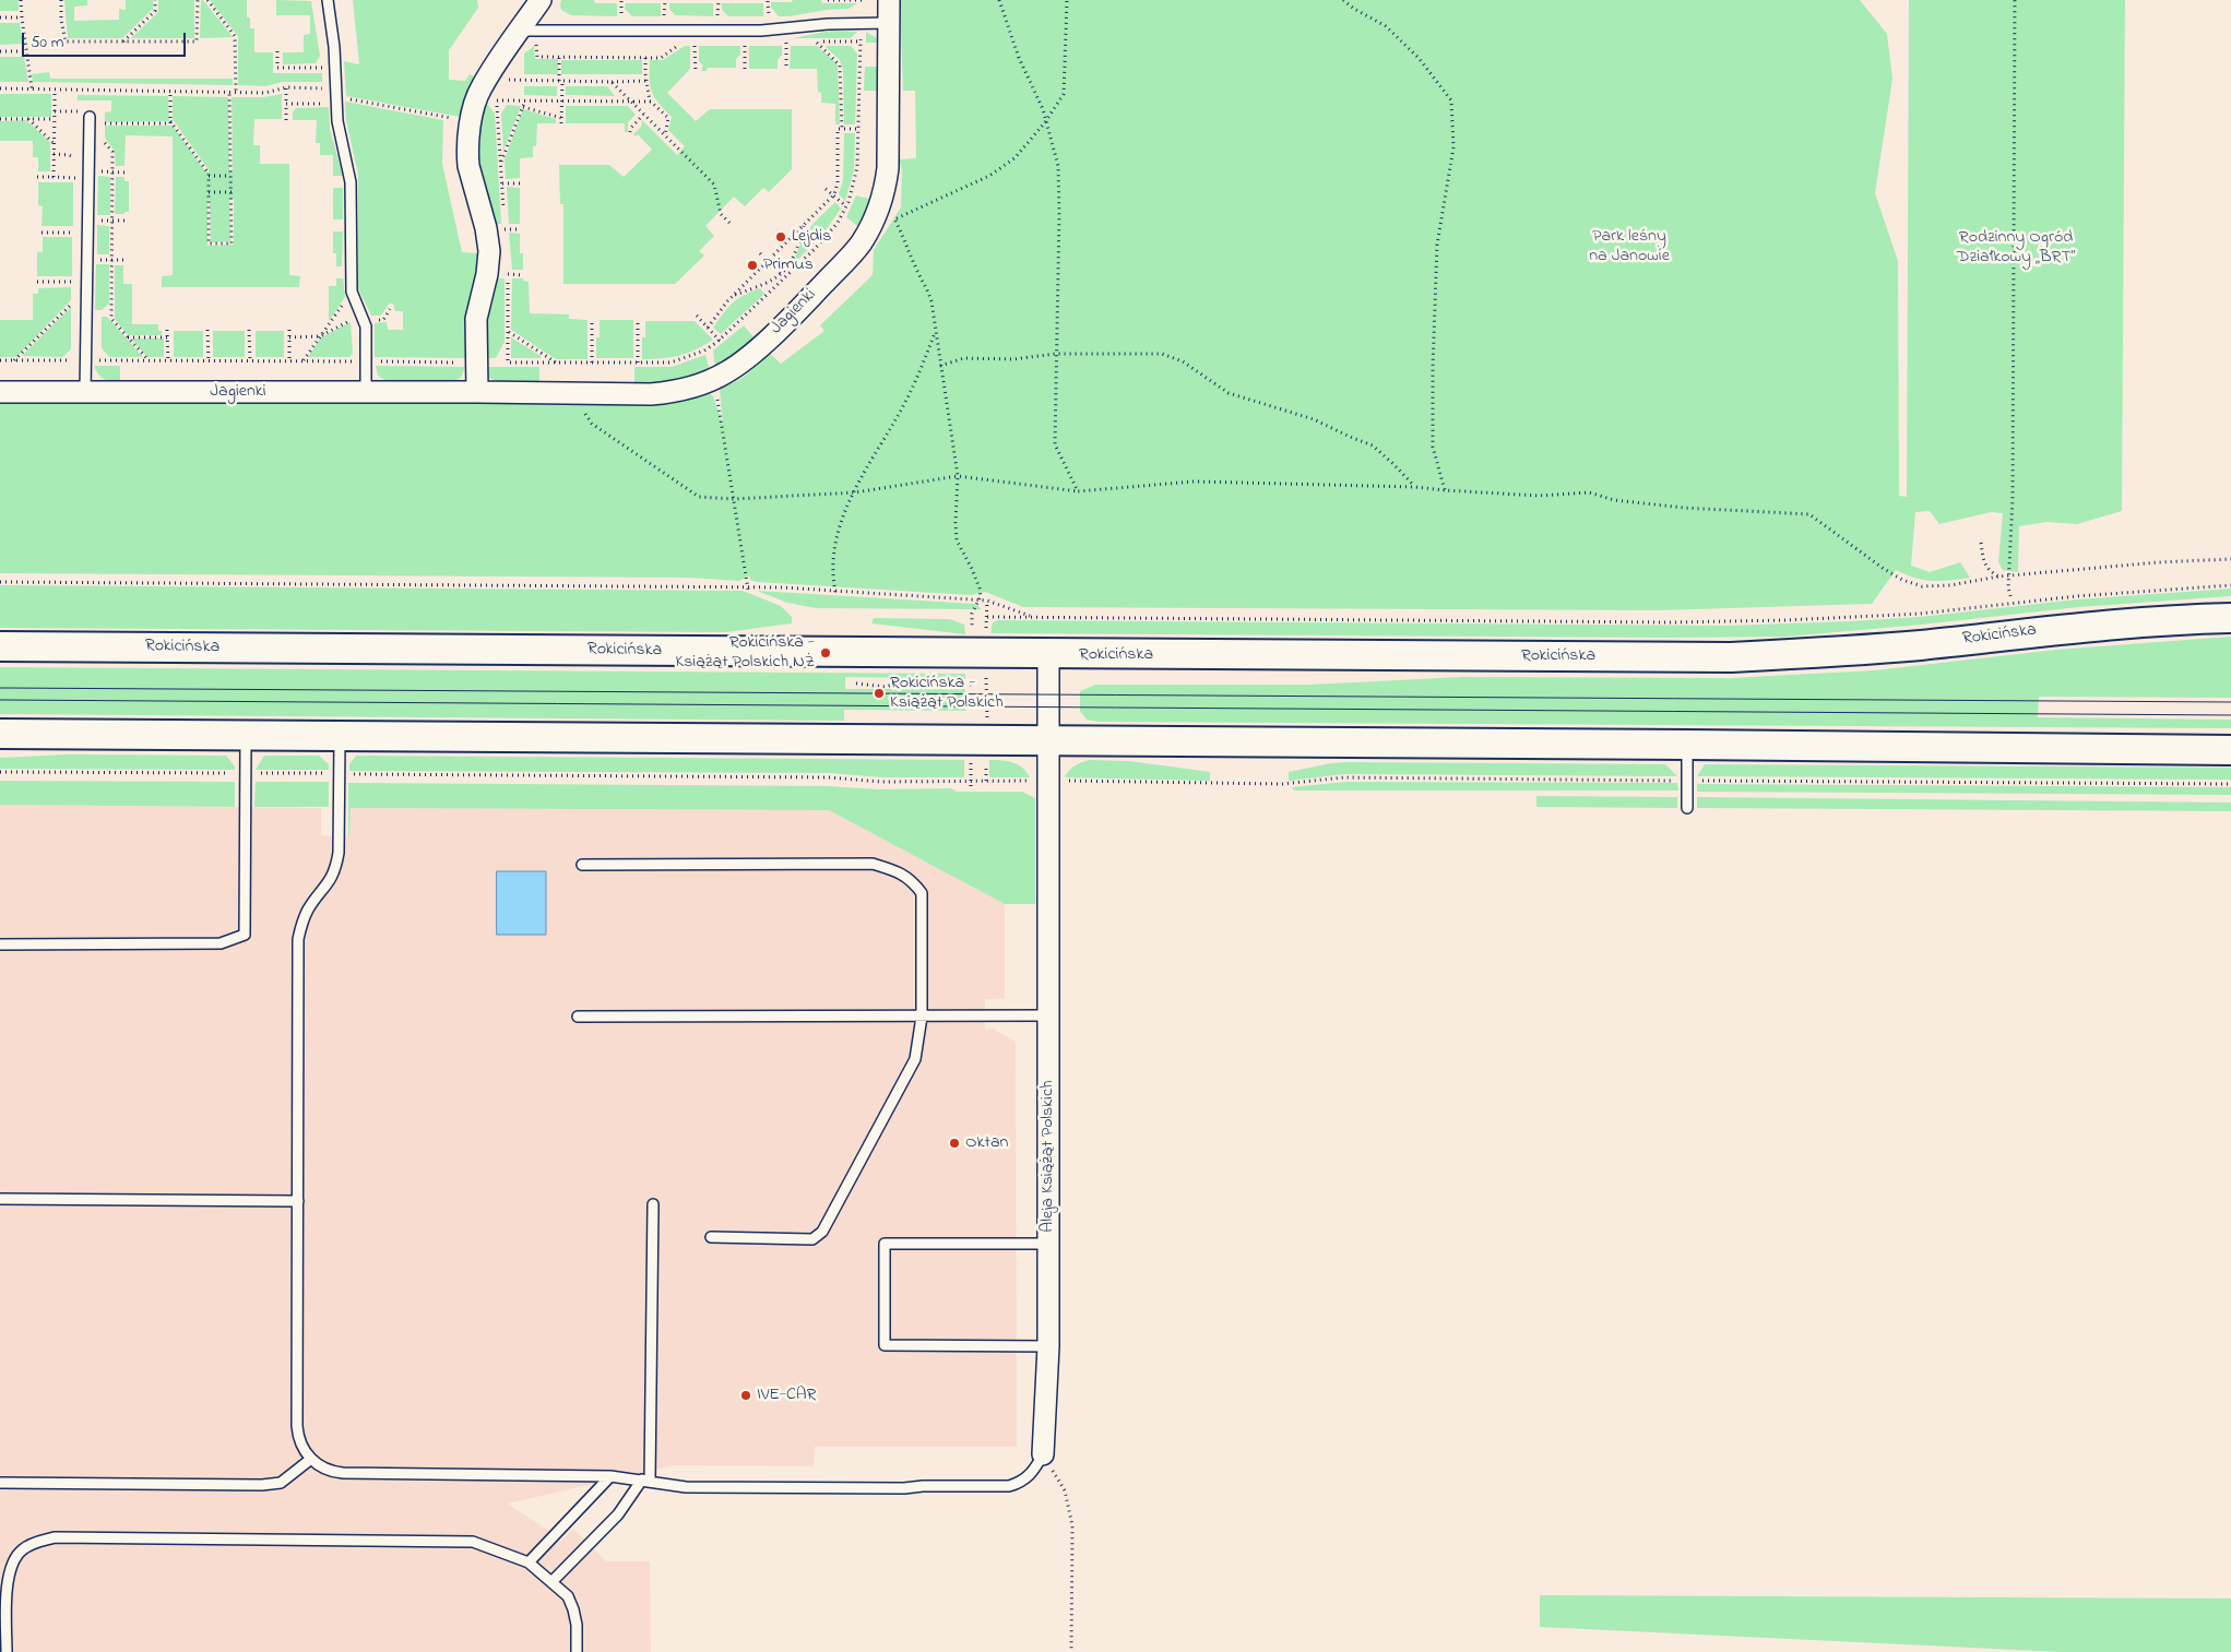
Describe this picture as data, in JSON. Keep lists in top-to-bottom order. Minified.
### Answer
{"streets":{"main road":["Rokicińska"],"street":["Jagienki","Aleja Książąt Polskich"]},"crossings":[["Rokicińska","Aleja Książąt Polskich"]],"parks":["Park leśny na Janowie","Rodzinny Ogród Działkowy „BRT”"],"places":["Lejdis","Primus","Rokicińska - Książąt Polskich NŻ","Rokicińska - Książąt Polskich","Oktan","IVE-CAR"],"scale_bar":"50 m"}
